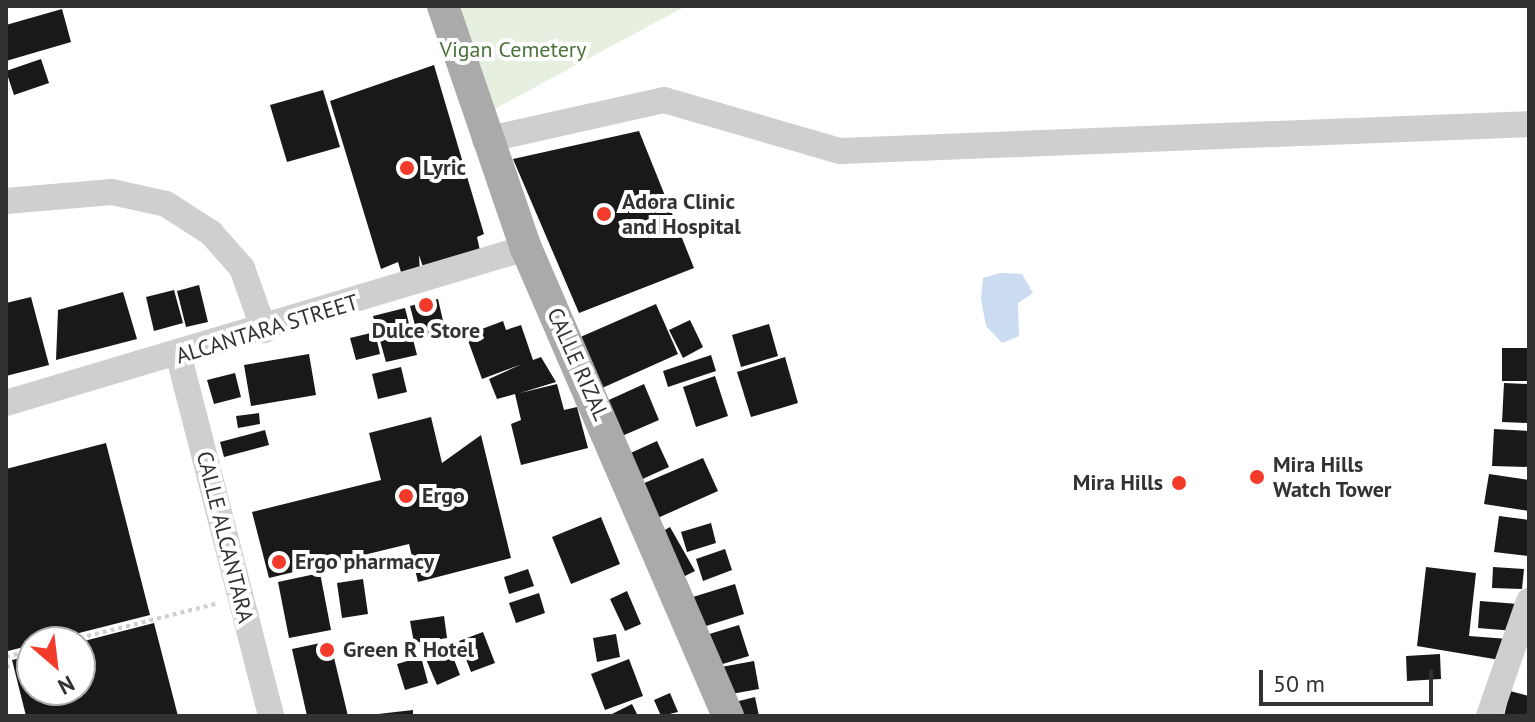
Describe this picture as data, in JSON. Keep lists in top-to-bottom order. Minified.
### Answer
{"streets":{"main road":["CALLE RIZAL"],"street":["ALCANTARA STREET","CALLE ALCANTARA"]},"crossings":[["ALCANTARA STREET","CALLE RIZAL"],["ALCANTARA STREET","CALLE ALCANTARA"]],"parks":["Vigan Cemetery"],"places":["Lyric","Adora Clinic and Hospital","Dulce Store","Mira Hills Watch Tower","Mira Hills","Ergo","Ergo pharmacy","Green R Hotel"],"scale_bar":"50 m","north":"bottom right"}
